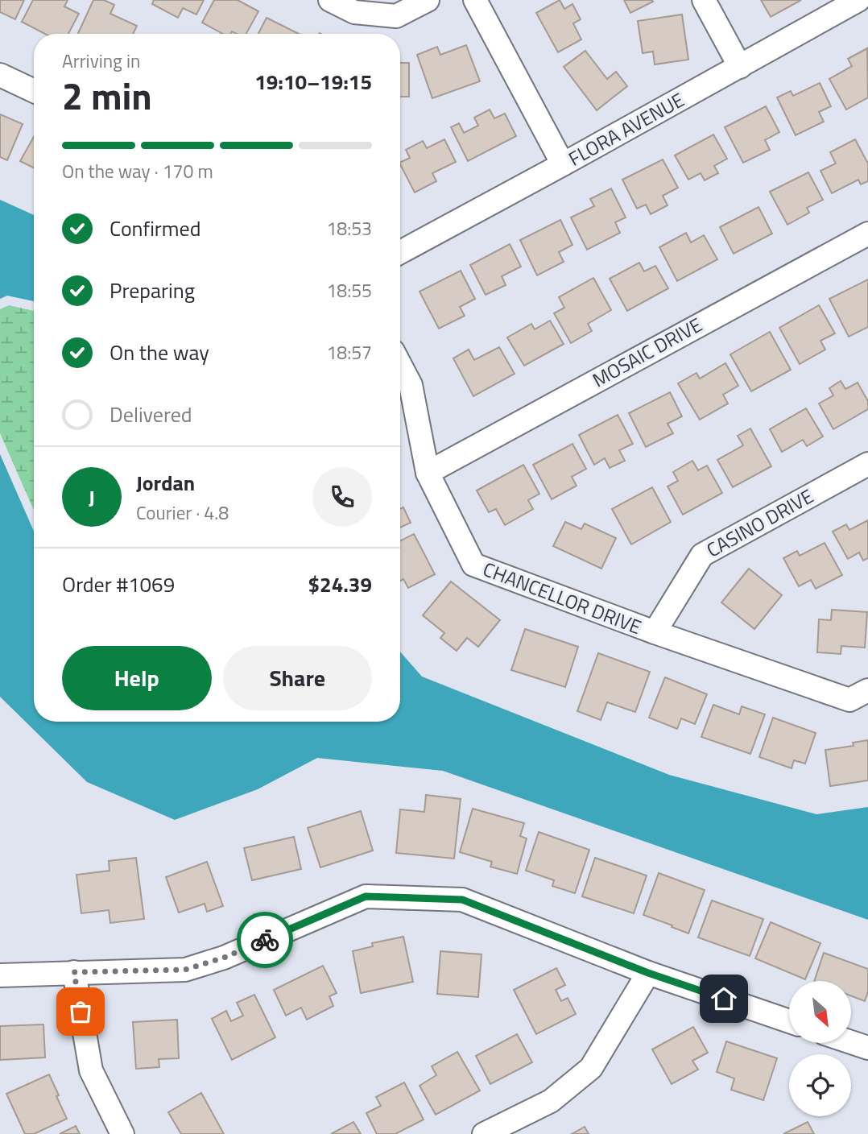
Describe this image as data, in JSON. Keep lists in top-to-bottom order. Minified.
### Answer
{"streets":{"street":["FLORA AVENUE","MOSAIC DRIVE","CASINO DRIVE","CHANCELLOR DRIVE"]},"crossings":[["MOSAIC DRIVE","CHANCELLOR DRIVE"],["CASINO DRIVE","CHANCELLOR DRIVE"]],"north":"bottom right","page":{"heading":["2 min","Arriving in","19:10–19:15"],"panel":["Jordan","Courier · 4.8","Order #1069","$24.39"],"bar":"On the way · 170 m","list":[["Confirmed","18:53"],["Preparing","18:55"],["On the way","18:57"],"Delivered"],"round":"J","buttons":["Help","Share"]}}
